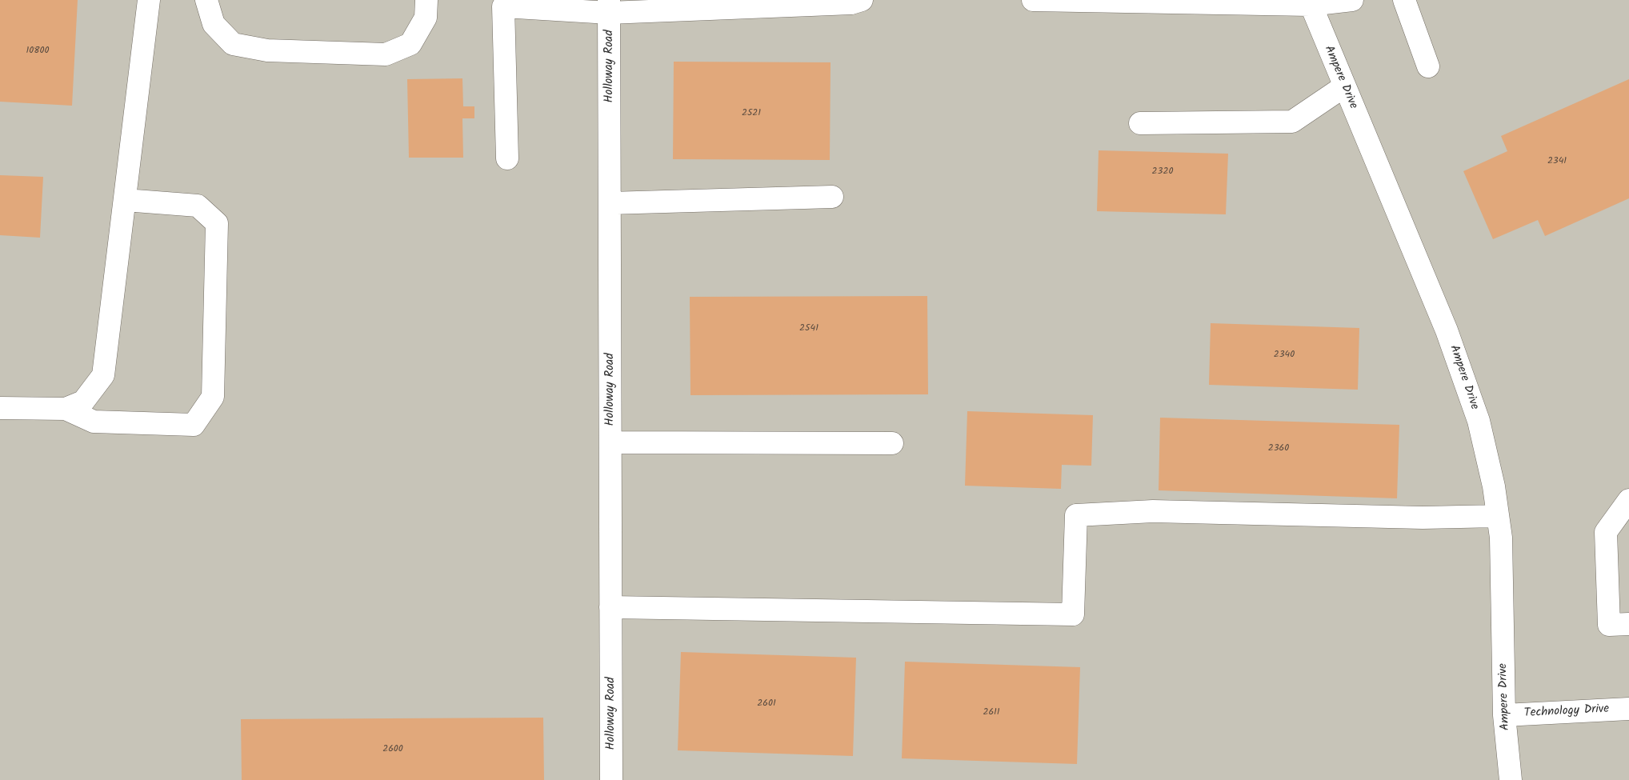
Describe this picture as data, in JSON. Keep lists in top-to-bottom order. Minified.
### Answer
{"streets":{"street":["Holloway Road","Ampere Drive","Technology Drive"]},"crossings":[["Ampere Drive","Technology Drive"]],"house_numbers":["10800","2521","2341","2320","2541","2340","2360","2601","2611","2600"]}
